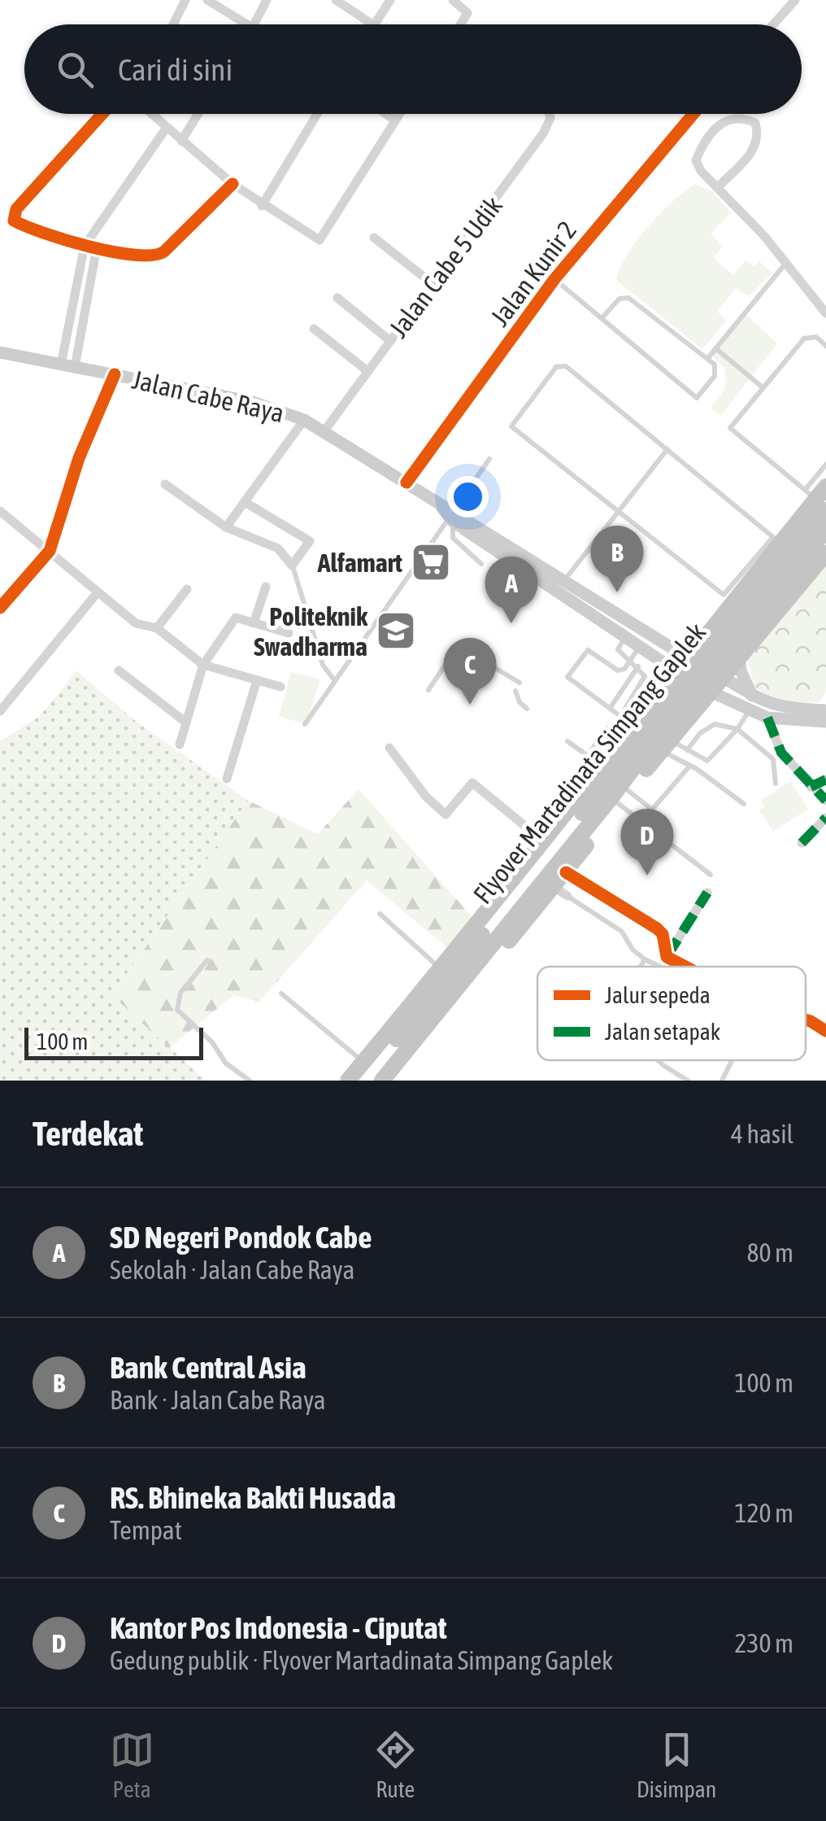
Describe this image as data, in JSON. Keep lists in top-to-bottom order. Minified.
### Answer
{"streets":{"highway":["Flyover Martadinata Simpang Gaplek"],"main road":["Jalan Cabe Raya"],"street":["Jalan Cabe 5 Udik","Jalan Kunir 2"]},"crossings":[["Jalan Cabe 5 Udik","Jalan Cabe Raya"],["Jalan Kunir 2","Jalan Cabe Raya"]],"places":{"supermarket":["Alfamart"],"school or university":["Politeknik Swadharma"]},"legend":["Jalur sepeda","Jalan setapak"],"scale_bar":"100 m","page":{"search":"Cari di sini","pins":["B","A","C","D"],"scale":"100 m","heading":["Terdekat","4 hasil"],"list":[{"mark":"A","name":"SD Negeri Pondok Cabe","note":"Sekolah · Jalan Cabe Raya","value":"80 m"},{"mark":"B","name":"Bank Central Asia","note":"Bank · Jalan Cabe Raya","value":"100 m"},{"mark":"C","name":"RS. Bhineka Bakti Husada","note":"Tempat","value":"120 m"},{"mark":"D","name":"Kantor Pos Indonesia - Ciputat","note":"Gedung publik · Flyover Martadinata Simpang Gaplek","value":"230 m"}],"nav":["Peta","Rute","Disimpan"]}}
